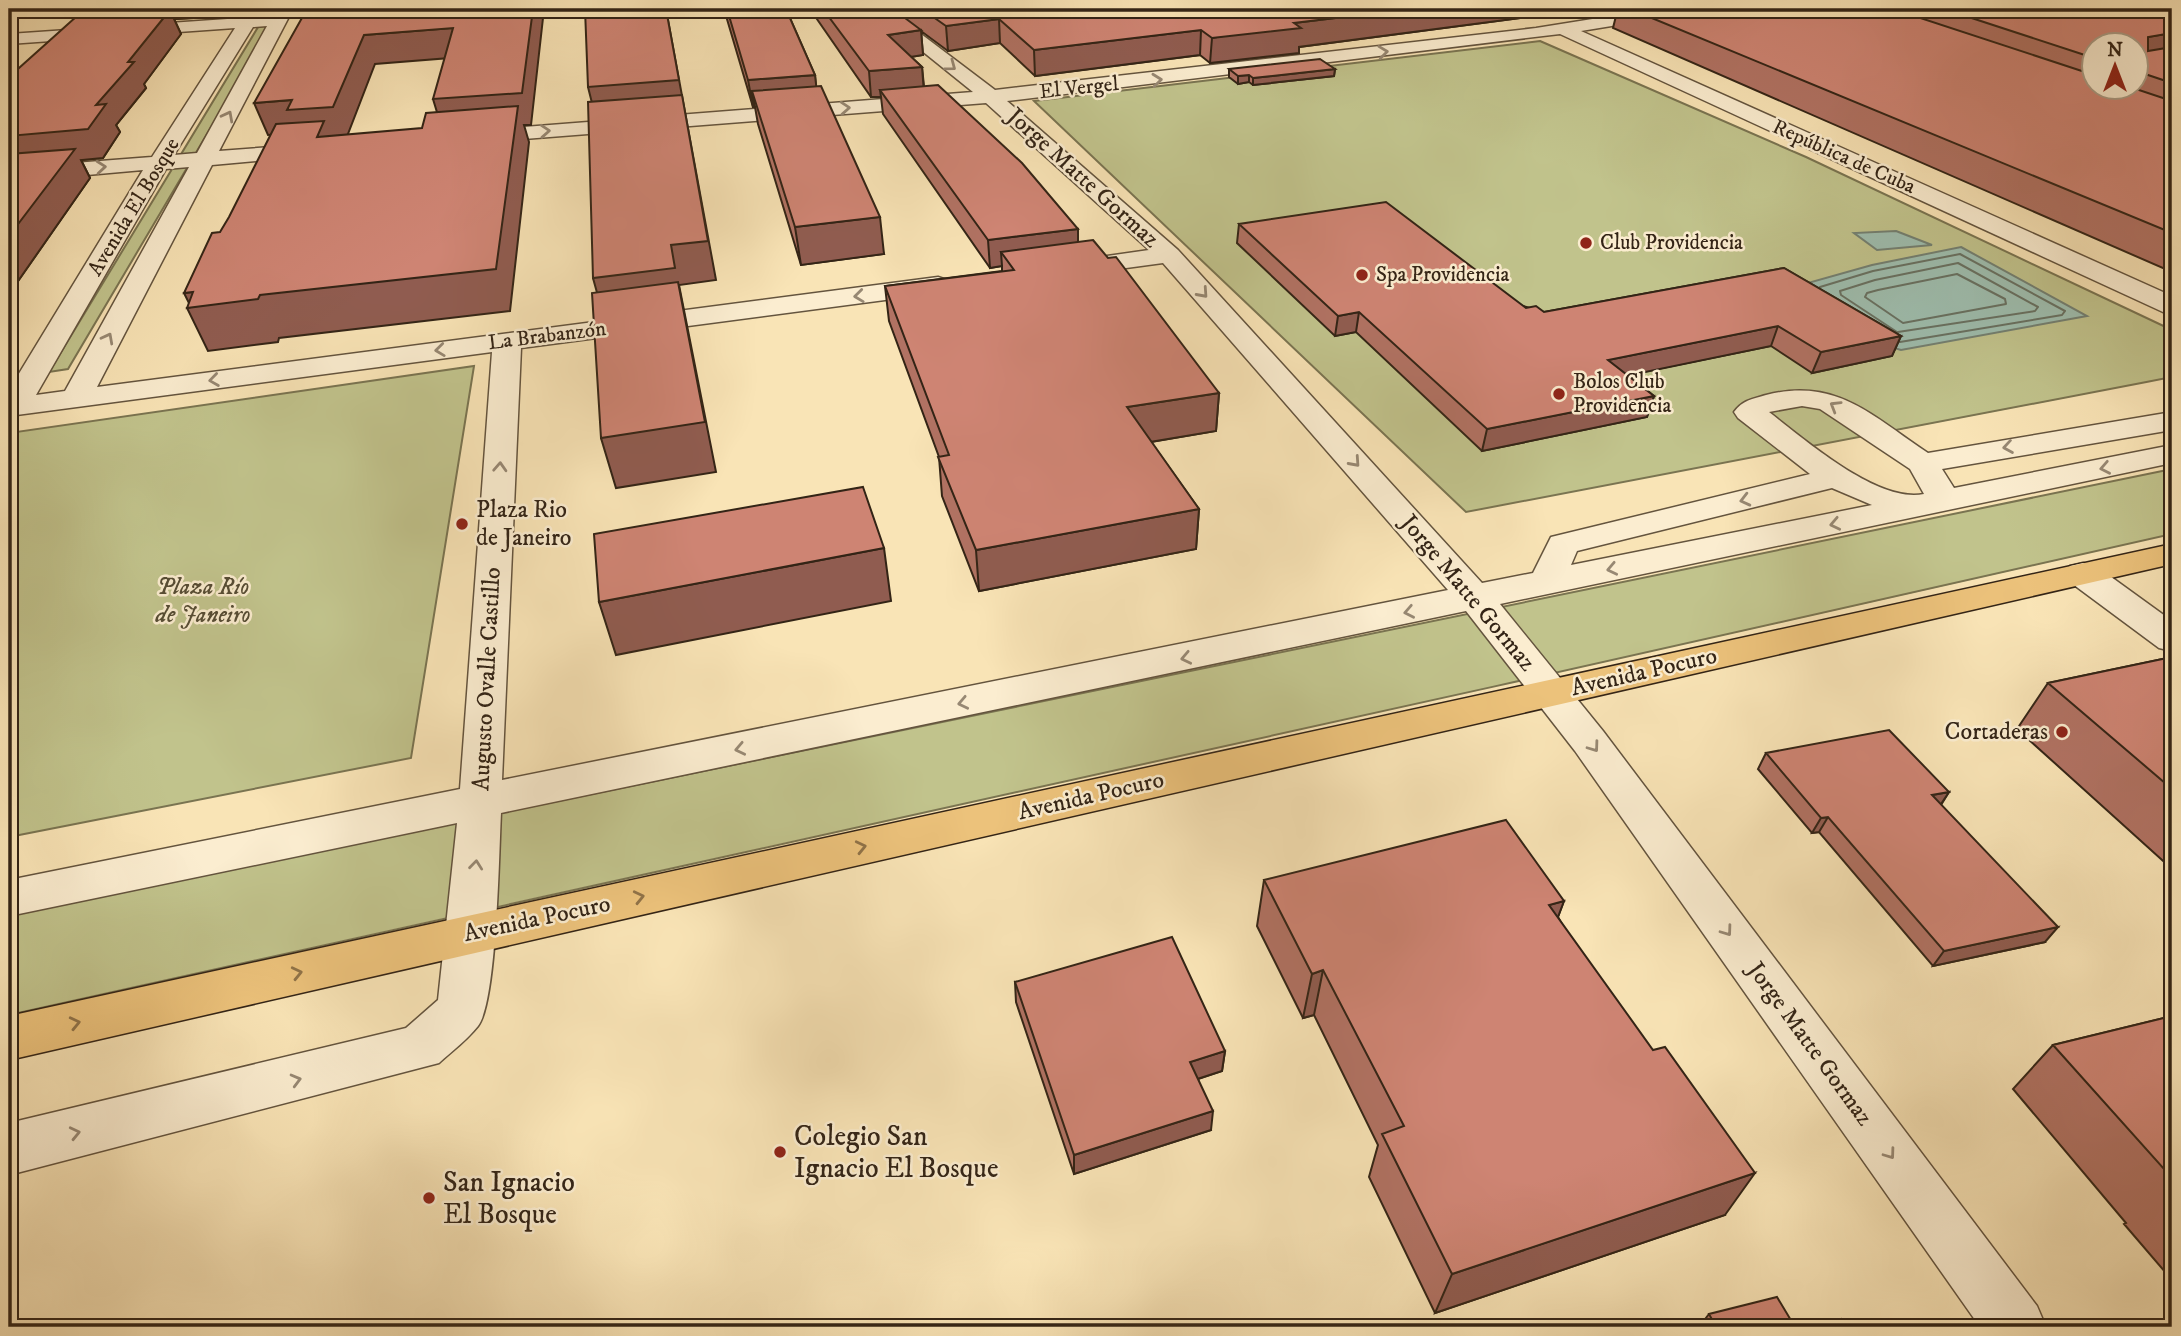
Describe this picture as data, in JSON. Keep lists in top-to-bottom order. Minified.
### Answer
{"streets":{"main road":["Avenida Pocuro"],"street":["El Vergel","República de Cuba","Jorge Matte Gormaz","Avenida El Bosque","La Brabanzón","Augusto Ovalle Castillo"]},"crossings":[["El Vergel","República de Cuba"],["El Vergel","Jorge Matte Gormaz"],["Jorge Matte Gormaz","Avenida Pocuro"],["Avenida El Bosque","La Brabanzón"],["La Brabanzón","Augusto Ovalle Castillo"],["Avenida Pocuro","Augusto Ovalle Castillo"]],"one_way":["El Vergel","Jorge Matte Gormaz","Avenida Pocuro","Augusto Ovalle Castillo"],"parks":["Plaza Río de Janeiro"],"places":["Club Providencia","Spa Providencia","Bolos Club Providencia","Plaza Rio de Janeiro","Cortaderas","Colegio San Ignacio El Bosque","San Ignacio El Bosque"],"north":"top"}
